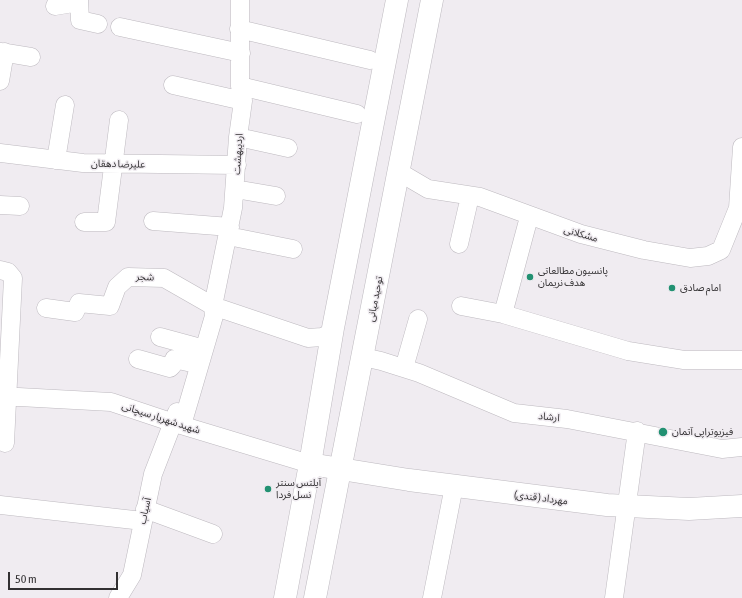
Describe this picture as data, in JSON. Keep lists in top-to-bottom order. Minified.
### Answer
{"streets":{"main road":["توحید میانی","مهرداد ( قندی)"],"street":["اردیبهشت","علیرضا دهقان","مشکلانی","شجر","ارشاد","شهید شهریار سیچانی","آسیاب"]},"crossings":[["اردیبهشت","علیرضا دهقان"],["اردیبهشت","شجر"],["اردیبهشت","شهید شهریار سیچانی"],["اردیبهشت","آسیاب"],["مشکلانی","توحید میانی"],["توحید میانی","ارشاد"],["توحید میانی","مهرداد ( قندی)"],["شهید شهریار سیچانی","مهرداد ( قندی)"],["شهید شهریار سیچانی","آسیاب"]],"places":["پانسیون مطالعاتی هدف نریمان","امام صادق","فیزیوتراپی آتمان","آیلتس سنتر نسل فردا"],"scale_bar":"50 m"}
